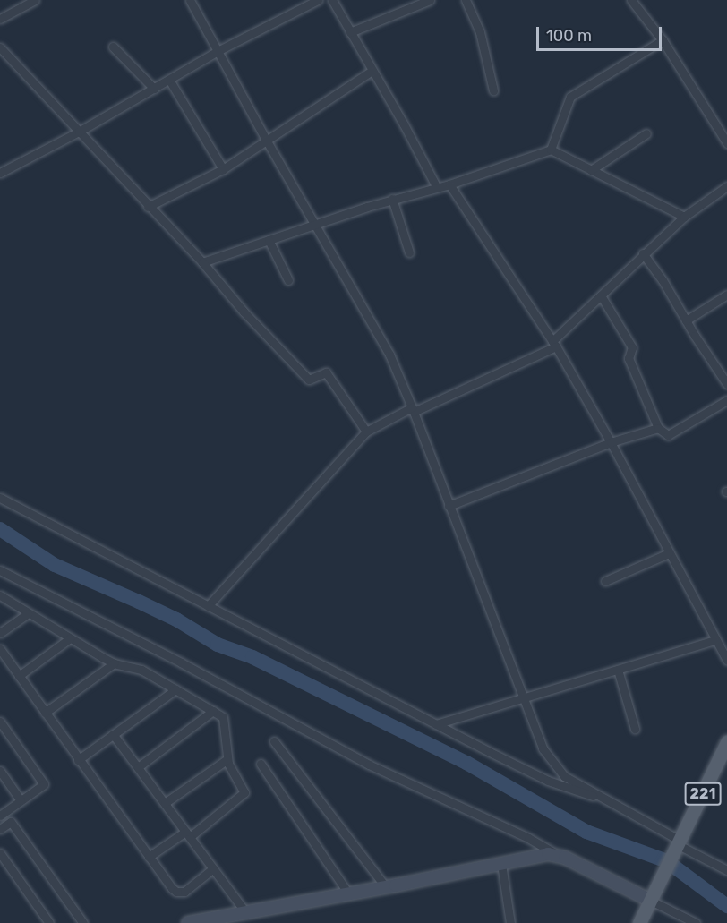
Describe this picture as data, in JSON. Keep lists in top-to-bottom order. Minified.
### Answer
{"streets":{"main road":["221"]},"scale_bar":"100 m"}
